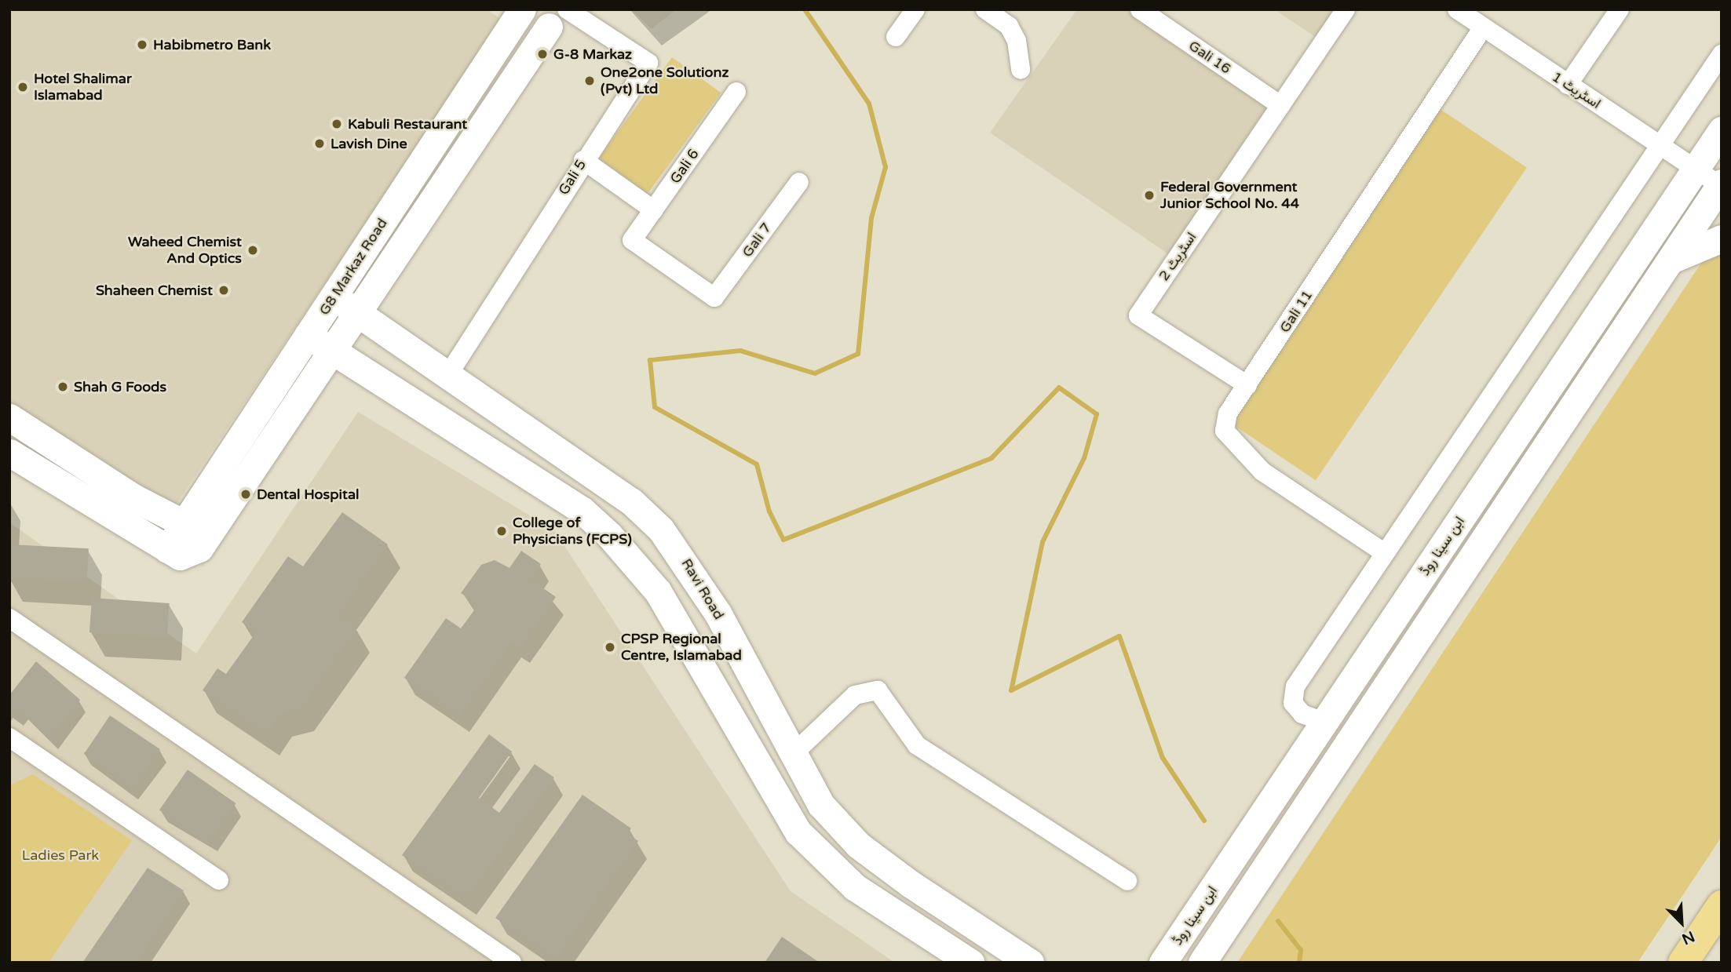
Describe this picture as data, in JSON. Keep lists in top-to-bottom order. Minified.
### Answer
{"streets":{"street":["Gali 16","اسٹریٹ 1","Gali 6","Gali 5","Gali 7","اسٹریٹ 2","G8 Markaz Road","Gali 11","ابن سینا روڈ","Ravi Road"]},"crossings":[["Gali 16","اسٹریٹ 2"],["اسٹریٹ 1","Gali 11"],["اسٹریٹ 1","ابن سینا روڈ"],["Gali 6","Gali 7"],["Gali 5","Ravi Road"],["اسٹریٹ 2","Gali 11"],["G8 Markaz Road","Ravi Road"]],"parks":["Ladies Park"],"places":["Habibmetro Bank","G-8 Markaz","One2one Solutionz (Pvt) Ltd","Hotel Shalimar Islamabad","Kabuli Restaurant","Lavish Dine","Federal Government Junior School No. 44","Waheed Chemist And Optics","Shaheen Chemist","Shah G Foods","Dental Hospital","College of Physicians (FCPS)","CPSP Regional Centre, Islamabad"],"north":"bottom right"}
